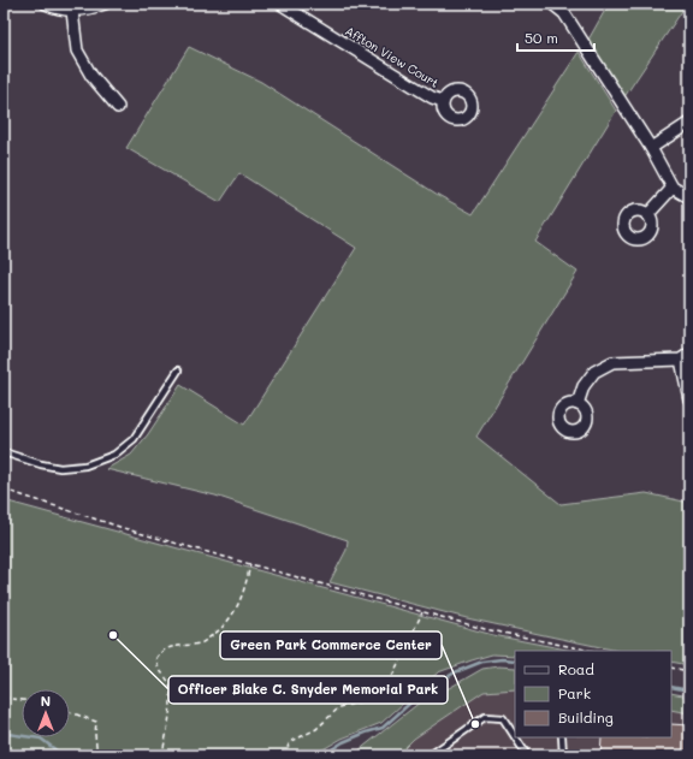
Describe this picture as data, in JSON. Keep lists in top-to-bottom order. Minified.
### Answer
{"streets":{"street":["Affton View Court"]},"places":["Officer Blake C. Snyder Memorial Park","Green Park Commerce Center"],"legend":["Road","Park","Building"],"scale_bar":"50 m","north":"top"}
